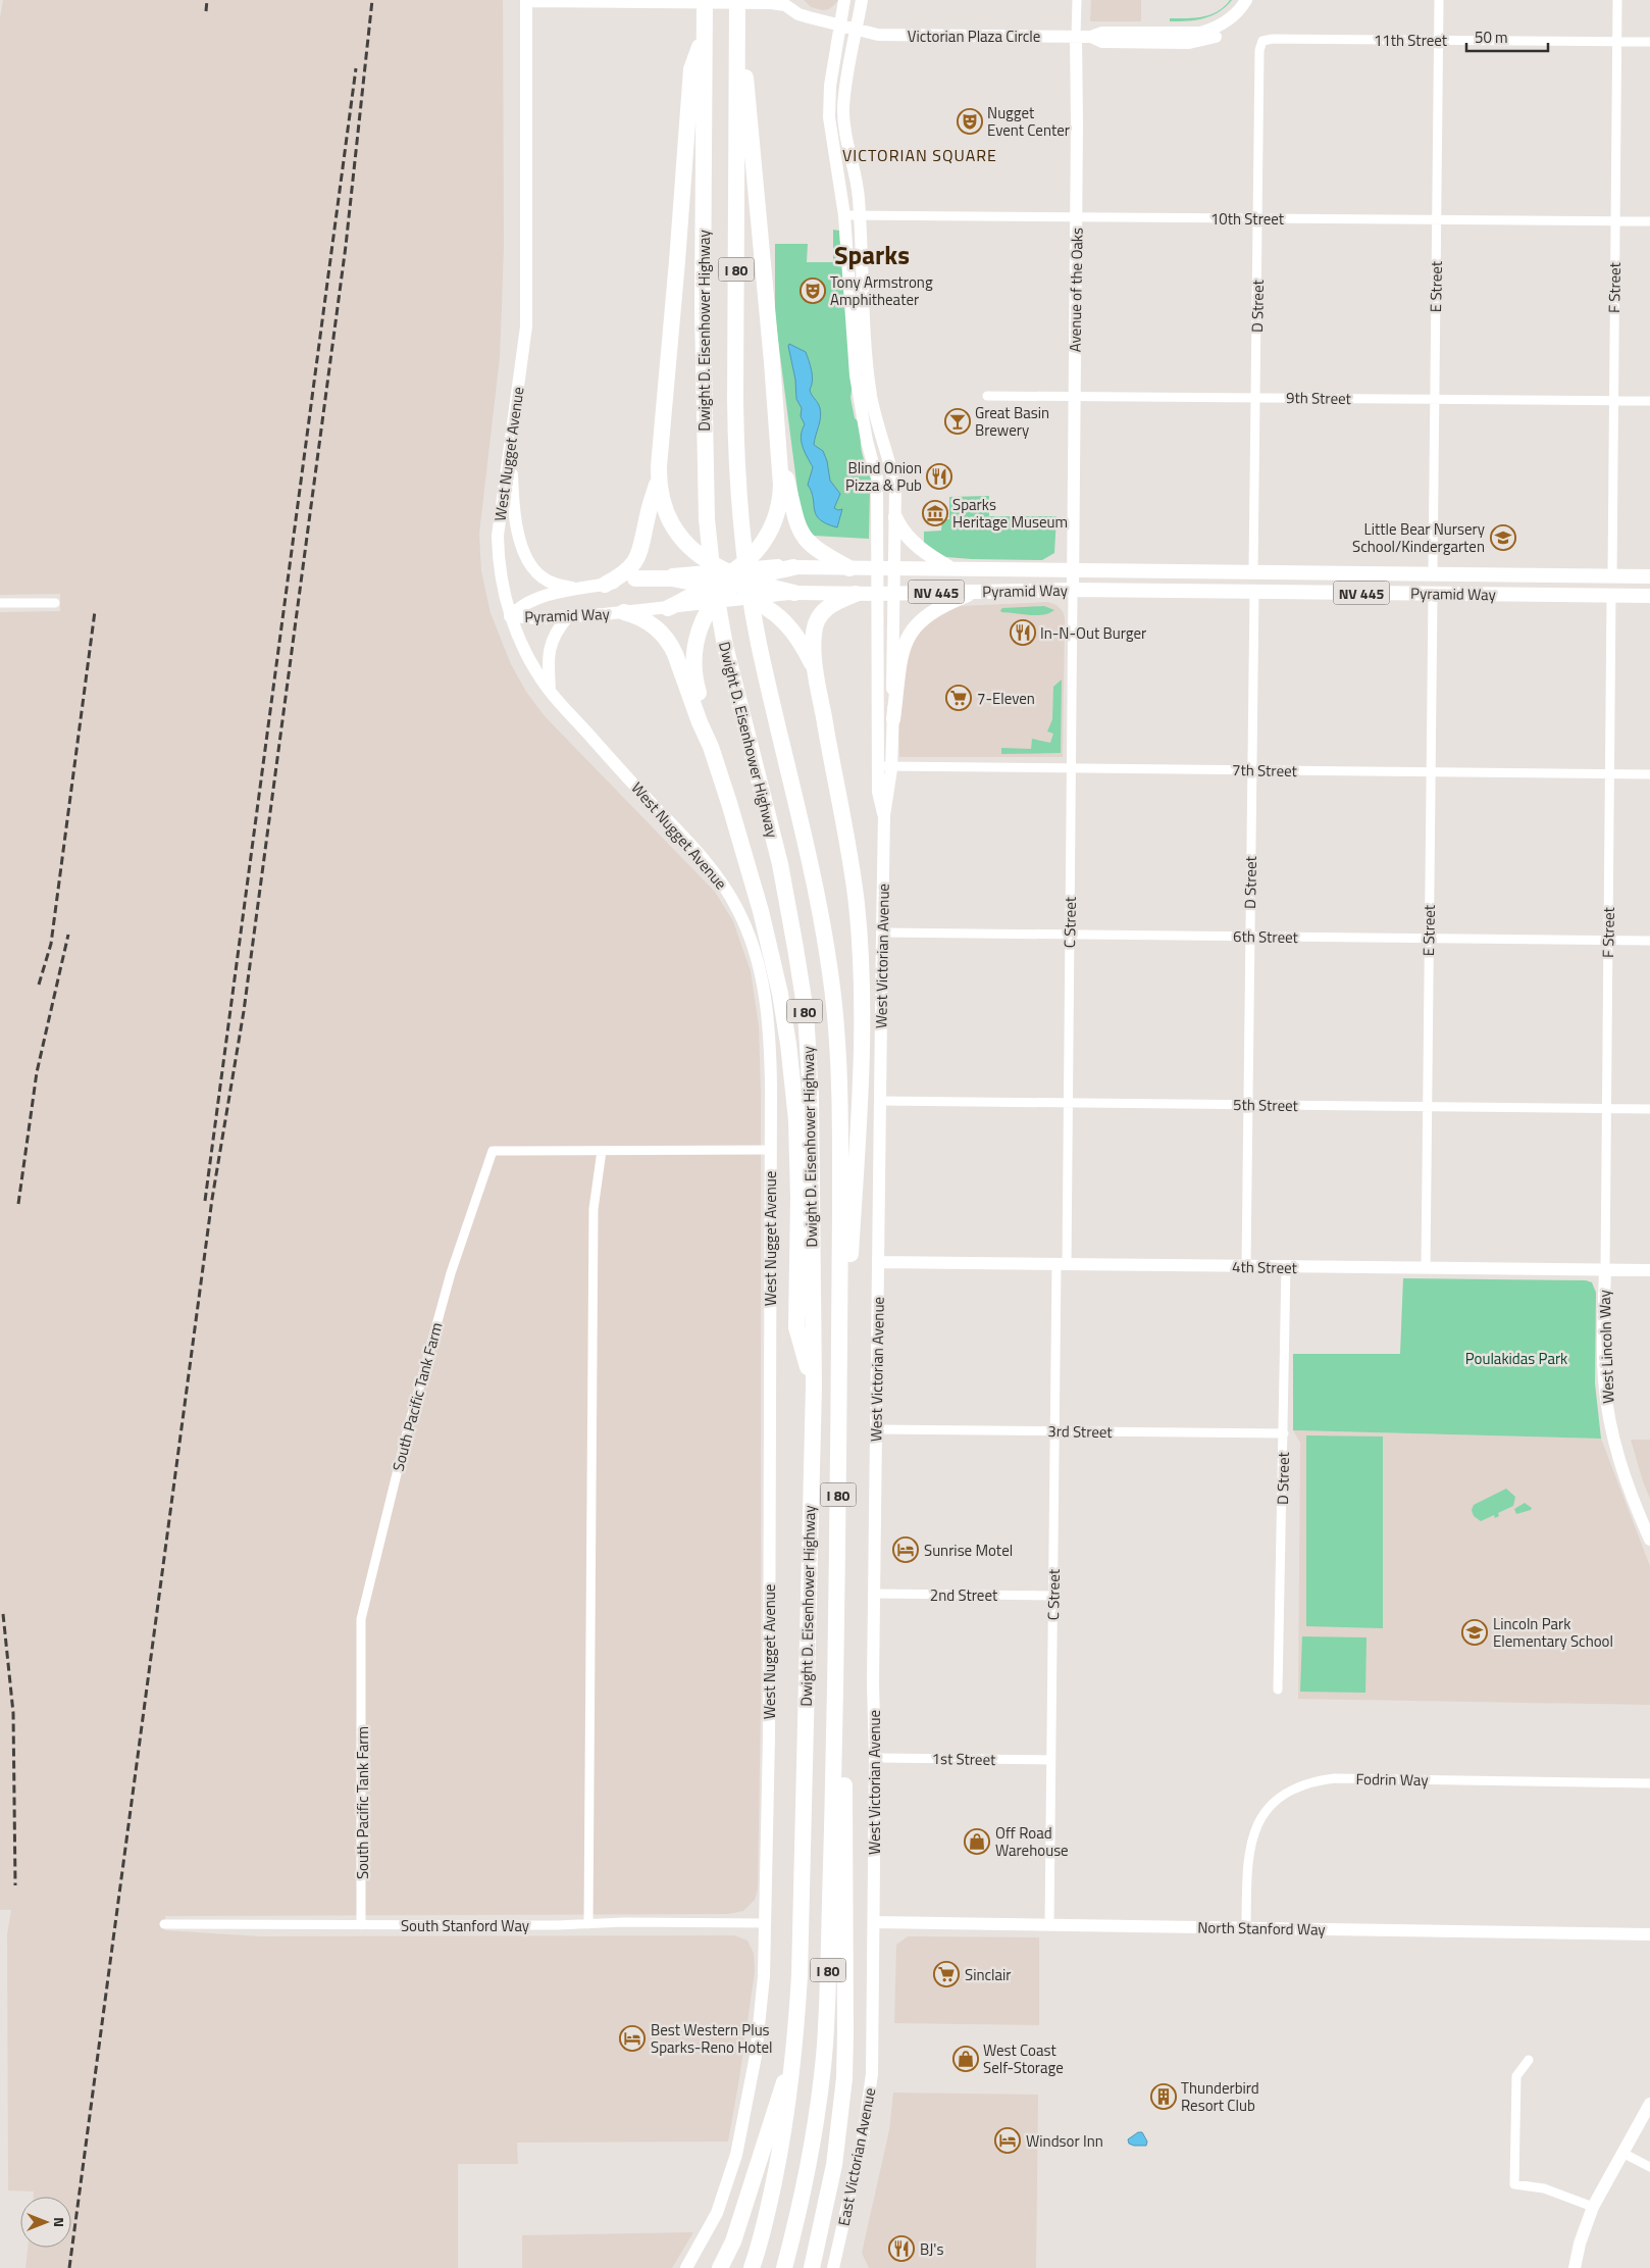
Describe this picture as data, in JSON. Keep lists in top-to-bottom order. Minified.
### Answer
{"streets":{"highway":["I 80","Dwight D. Eisenhower Highway"],"main road":["Pyramid Way","NV 445"],"street":["Victorian Plaza Circle","11th Street","10th Street","E Street","F Street","Avenue of the Oaks","D Street","9th Street","West Nugget Avenue","7th Street","C Street","6th Street","West Victorian Avenue","5th Street","4th Street","West Lincoln Way","South Pacific Tank Farm","3rd Street","2nd Street","1st Street","Fodrin Way","South Stanford Way","North Stanford Way","East Victorian Avenue"]},"crossings":[["Victorian Plaza Circle","Avenue of the Oaks"],["Victorian Plaza Circle","West Nugget Avenue"],["Victorian Plaza Circle","West Victorian Avenue"],["11th Street","E Street"],["11th Street","F Street"],["11th Street","D Street"],["10th Street","E Street"],["10th Street","F Street"],["10th Street","Avenue of the Oaks"],["10th Street","D Street"],["10th Street","West Victorian Avenue"],["E Street","9th Street"],["E Street","Pyramid Way"],["E Street","7th Street"],["E Street","6th Street"],["E Street","5th Street"],["E Street","4th Street"],["F Street","9th Street"],["F Street","Pyramid Way"],["F Street","7th Street"],["F Street","6th Street"],["F Street","5th Street"],["F Street","4th Street"],["F Street","West Lincoln Way"],["Avenue of the Oaks","9th Street"],["Avenue of the Oaks","Pyramid Way"],["Avenue of the Oaks","C Street"],["D Street","9th Street"],["D Street","Pyramid Way"],["D Street","7th Street"],["D Street","6th Street"],["D Street","5th Street"],["D Street","4th Street"],["D Street","3rd Street"],["West Nugget Avenue","Pyramid Way"],["West Nugget Avenue","South Pacific Tank Farm"],["West Nugget Avenue","South Stanford Way"],["Pyramid Way","C Street"],["Pyramid Way","West Victorian Avenue"],["7th Street","C Street"],["7th Street","West Victorian Avenue"],["C Street","6th Street"],["C Street","5th Street"],["C Street","4th Street"],["C Street","3rd Street"],["C Street","2nd Street"],["C Street","1st Street"],["C Street","North Stanford Way"],["6th Street","West Victorian Avenue"],["West Victorian Avenue","5th Street"],["West Victorian Avenue","4th Street"],["West Victorian Avenue","3rd Street"],["West Victorian Avenue","2nd Street"],["West Victorian Avenue","1st Street"],["West Victorian Avenue","North Stanford Way"],["West Victorian Avenue","East Victorian Avenue"],["4th Street","West Lincoln Way"],["South Pacific Tank Farm","South Stanford Way"],["Fodrin Way","North Stanford Way"],["North Stanford Way","East Victorian Avenue"]],"districts":["VICTORIAN SQUARE","Sparks"],"parks":["Poulakidas Park"],"places":{"theatre":["Nugget Event Center","Tony Armstrong Amphitheater"],"bar":["Great Basin Brewery"],"restaurant":["Blind Onion Pizza & Pub","In-N-Out Burger","BJ's"],"museum":["Sparks Heritage Museum"],"school or university":["Little Bear Nursery School/Kindergarten","Lincoln Park Elementary School"],"supermarket":["7-Eleven","Sinclair"],"hotel":["Sunrise Motel","Best Western Plus Sparks-Reno Hotel","Windsor Inn"],"shop":["Off Road Warehouse","West Coast Self-Storage"],"building":["Thunderbird Resort Club"]},"scale_bar":"50 m","north":"right"}
